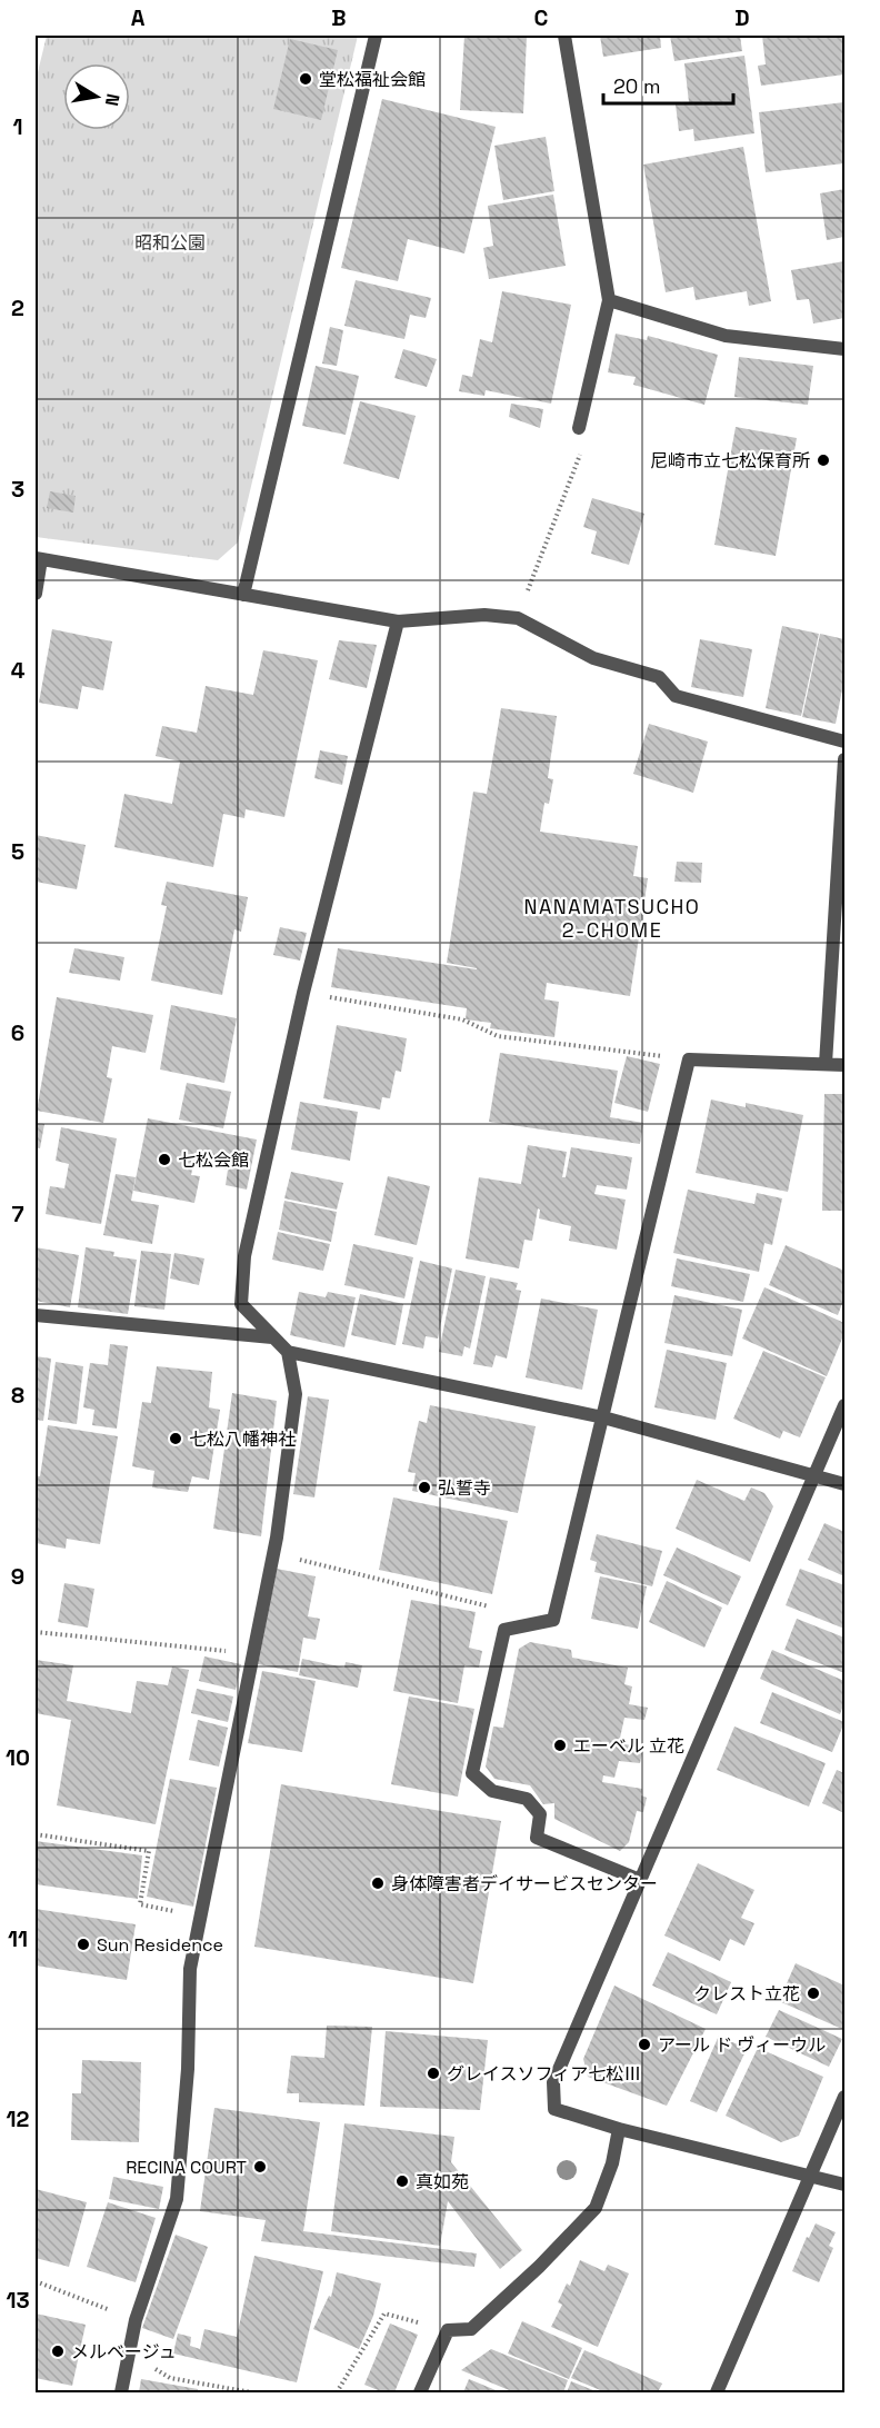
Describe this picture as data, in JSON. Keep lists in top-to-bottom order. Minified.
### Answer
{"districts":["NANAMATSUCHO 2-CHOME"],"parks":["昭和公園"],"places":["堂松福祉会館","尼崎市立七松保育所","七松会館","七松八幡神社","弘誓寺","エーベル 立花","身体障害者デイサービスセンター","Sun Residence","クレスト立花","アール ド ヴィーウル","グレイスソフィア七松Ⅲ","RECINA COURT","真如苑","メルベージュ"],"scale_bar":"20 m","north":"right","grid":{"columns":["A","B","C","D"],"rows":["1","2","3","4","5","6","7","8","9","10","11","12","13"]}}
